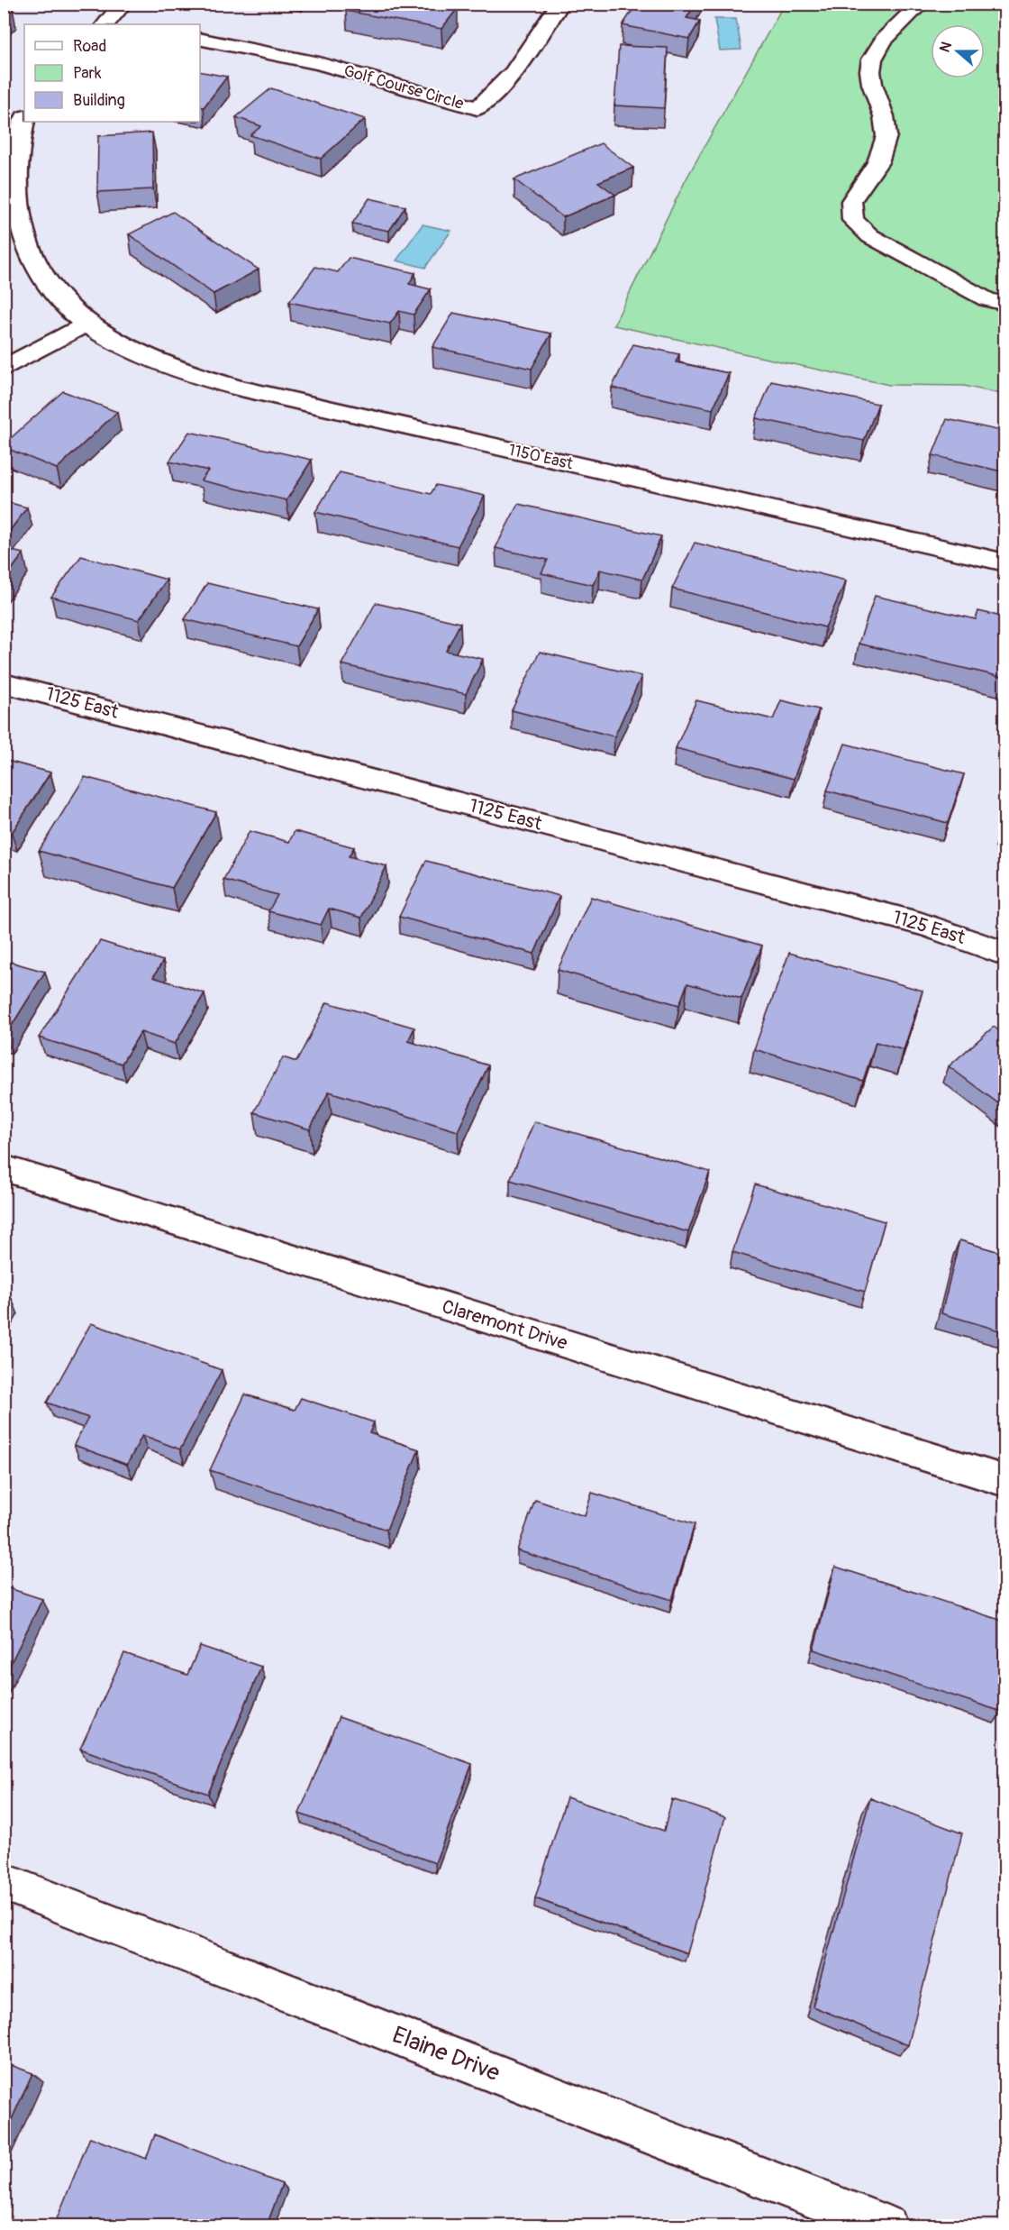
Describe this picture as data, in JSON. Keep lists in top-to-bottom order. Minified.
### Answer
{"streets":{"street":["Golf Course Circle","1150 East","1125 East","Claremont Drive","Elaine Drive"]},"legend":["Road","Park","Building"],"north":"left"}
